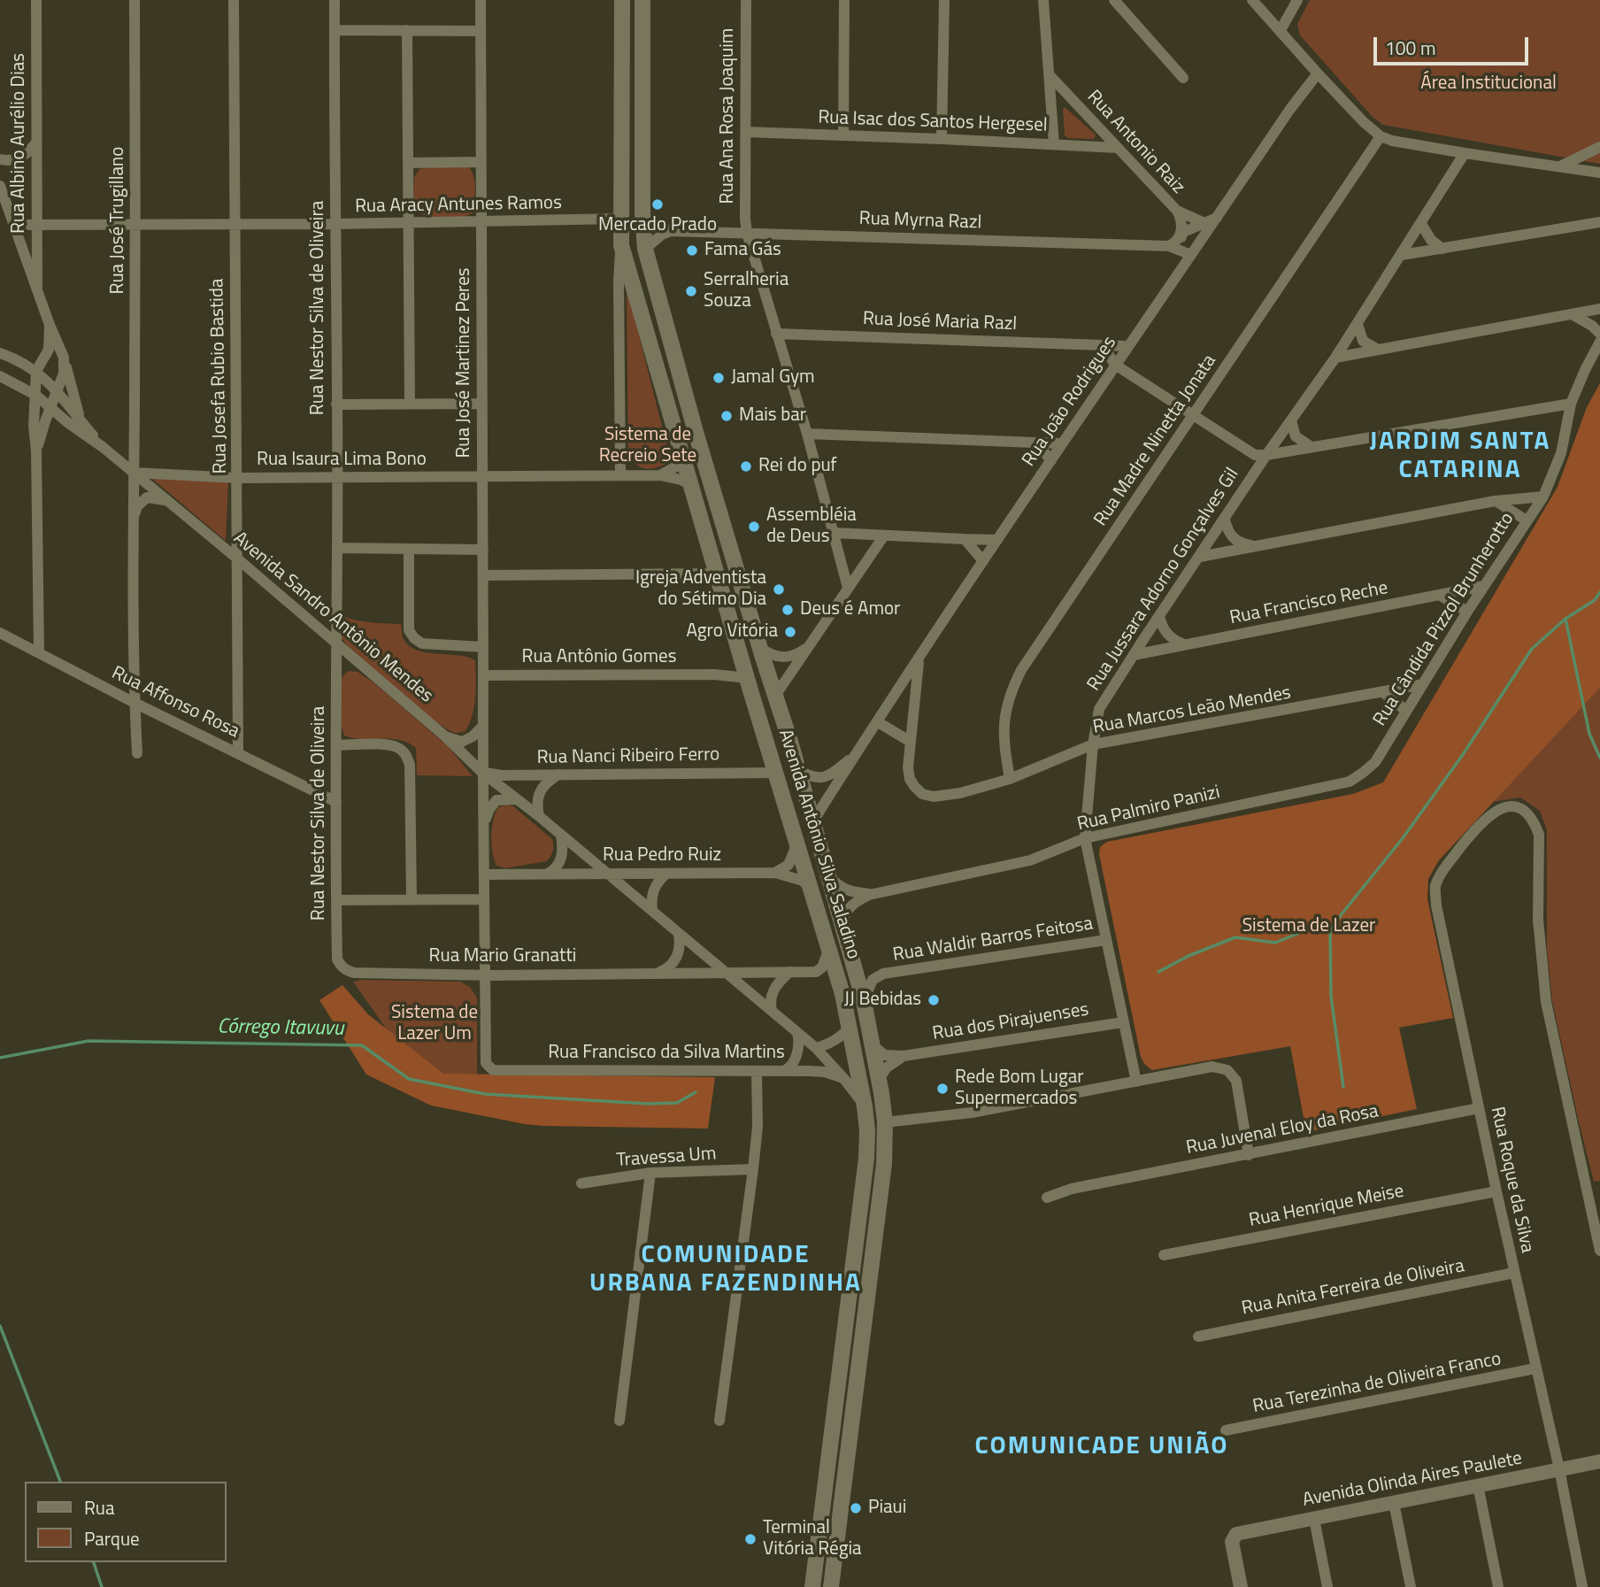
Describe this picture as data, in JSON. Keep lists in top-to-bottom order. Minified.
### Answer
{"streets":{"main road":["Avenida Antônio Silva Saladino"],"street":["Rua Ana Rosa Joaquim","Rua Isac dos Santos Hergesel","Rua Antonio Raiz","Rua Albino Aurélio Dias","Rua Aracy Antunes Ramos","Rua José Trugillano","Rua Myrna Razl","Rua Nestor Silva de Oliveira","Rua José Maria Razl","Rua José Martinez Peres","Rua Josefa Rubio Bastida","Rua João Rodrigues","Rua Madre Ninetta Jonata","Rua Isaura Lima Bono","Rua Jussara Adorno Gonçalves Gil","Rua Francisco Reche","Avenida Sandro Antônio Mendes","Rua Cândida Pizzol Brunherotto","Rua Antônio Gomes","Rua Affonso Rosa","Rua Marcos Leão Mendes","Rua Nanci Ribeiro Ferro","Rua Palmiro Panizi","Rua Pedro Ruiz","Rua Waldir Barros Feitosa","Rua Mario Granatti","Rua dos Pirajuenses","Rua Francisco da Silva Martins","Rua Juvenal Eloy da Rosa","Travessa Um","Rua Roque da Silva","Rua Henrique Meise","Rua Anita Ferreira de Oliveira","Rua Terezinha de Oliveira Franco","Avenida Olinda Aires Paulete"]},"crossings":[["Rua Ana Rosa Joaquim","Rua Isac dos Santos Hergesel"],["Rua Ana Rosa Joaquim","Rua Myrna Razl"],["Rua Ana Rosa Joaquim","Rua José Maria Razl"],["Rua Isac dos Santos Hergesel","Rua Antonio Raiz"],["Rua Antonio Raiz","Rua Myrna Razl"],["Rua Antonio Raiz","Rua João Rodrigues"],["Rua Albino Aurélio Dias","Rua Aracy Antunes Ramos"],["Rua Aracy Antunes Ramos","Rua José Trugillano"],["Rua Aracy Antunes Ramos","Rua Nestor Silva de Oliveira"],["Rua Aracy Antunes Ramos","Rua José Martinez Peres"],["Rua Aracy Antunes Ramos","Rua Josefa Rubio Bastida"],["Rua José Trugillano","Rua Isaura Lima Bono"],["Rua José Trugillano","Avenida Sandro Antônio Mendes"],["Rua José Trugillano","Rua Affonso Rosa"],["Rua Myrna Razl","Rua João Rodrigues"],["Rua Nestor Silva de Oliveira","Rua Isaura Lima Bono"],["Rua Nestor Silva de Oliveira","Avenida Sandro Antônio Mendes"],["Rua Nestor Silva de Oliveira","Rua Affonso Rosa"],["Rua Nestor Silva de Oliveira","Rua Mario Granatti"],["Rua José Maria Razl","Rua João Rodrigues"],["Rua José Martinez Peres","Rua Isaura Lima Bono"],["Rua José Martinez Peres","Avenida Sandro Antônio Mendes"],["Rua José Martinez Peres","Rua Antônio Gomes"],["Rua José Martinez Peres","Rua Nanci Ribeiro Ferro"],["Rua José Martinez Peres","Rua Pedro Ruiz"],["Rua José Martinez Peres","Rua Mario Granatti"],["Rua José Martinez Peres","Rua Francisco da Silva Martins"],["Rua Josefa Rubio Bastida","Rua Isaura Lima Bono"],["Rua Josefa Rubio Bastida","Avenida Sandro Antônio Mendes"],["Rua Josefa Rubio Bastida","Rua Affonso Rosa"],["Rua João Rodrigues","Rua Marcos Leão Mendes"],["Rua João Rodrigues","Avenida Antônio Silva Saladino"],["Rua Madre Ninetta Jonata","Rua Marcos Leão Mendes"],["Rua Isaura Lima Bono","Avenida Sandro Antônio Mendes"],["Rua Isaura Lima Bono","Avenida Antônio Silva Saladino"],["Rua Jussara Adorno Gonçalves Gil","Rua Francisco Reche"],["Rua Jussara Adorno Gonçalves Gil","Rua Marcos Leão Mendes"],["Rua Jussara Adorno Gonçalves Gil","Rua Palmiro Panizi"],["Rua Jussara Adorno Gonçalves Gil","Rua Waldir Barros Feitosa"],["Rua Jussara Adorno Gonçalves Gil","Rua dos Pirajuenses"],["Rua Francisco Reche","Rua Cândida Pizzol Brunherotto"],["Avenida Sandro Antônio Mendes","Rua Nanci Ribeiro Ferro"],["Avenida Sandro Antônio Mendes","Avenida Antônio Silva Saladino"],["Avenida Sandro Antônio Mendes","Rua Pedro Ruiz"],["Avenida Sandro Antônio Mendes","Rua Mario Granatti"],["Avenida Sandro Antônio Mendes","Rua Francisco da Silva Martins"],["Rua Cândida Pizzol Brunherotto","Rua Marcos Leão Mendes"],["Rua Cândida Pizzol Brunherotto","Rua Palmiro Panizi"],["Rua Antônio Gomes","Avenida Antônio Silva Saladino"],["Rua Nanci Ribeiro Ferro","Avenida Antônio Silva Saladino"],["Rua Palmiro Panizi","Avenida Antônio Silva Saladino"],["Avenida Antônio Silva Saladino","Rua Pedro Ruiz"],["Avenida Antônio Silva Saladino","Rua Waldir Barros Feitosa"],["Avenida Antônio Silva Saladino","Rua Mario Granatti"],["Avenida Antônio Silva Saladino","Rua dos Pirajuenses"],["Rua Juvenal Eloy da Rosa","Rua Roque da Silva"],["Rua Roque da Silva","Rua Henrique Meise"],["Rua Roque da Silva","Rua Anita Ferreira de Oliveira"],["Rua Roque da Silva","Rua Terezinha de Oliveira Franco"],["Rua Roque da Silva","Avenida Olinda Aires Paulete"]],"districts":["JARDIM SANTA CATARINA","COMUNIDADE URBANA FAZENDINHA","COMUNICADE UNIÃO"],"water":["Córrego Itavuvu"],"parks":["Área Institucional","Sistema de Recreio Sete","Sistema de Lazer","Sistema de Lazer Um"],"places":["Mercado Prado","Fama Gás","Serralheria Souza","Jamal Gym","Mais bar","Rei do puf","Assembléia de Deus","Igreja Adventista do Sétimo Dia","Deus é Amor","Agro Vitória","JJ Bebidas","Rede Bom Lugar Supermercados","Piaui","Terminal Vitória Régia"],"legend":["Rua","Parque"],"scale_bar":"100 m"}
